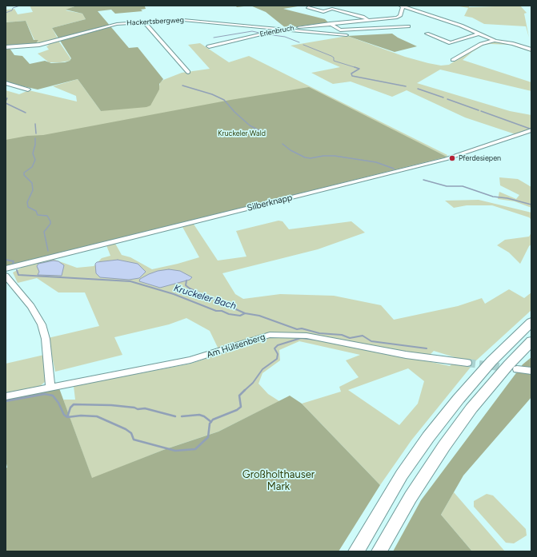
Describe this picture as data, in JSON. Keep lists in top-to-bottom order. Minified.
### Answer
{"streets":{"street":["Hackertsbergweg","Erlenbruch","Silberknapp","Am Hülsenberg"]},"crossings":[["Hackertsbergweg","Erlenbruch"]],"water":["Kruckeler Bach"],"parks":["Kruckeler Wald","Großholthauser Mark"],"places":["Pferdesiepen"]}
